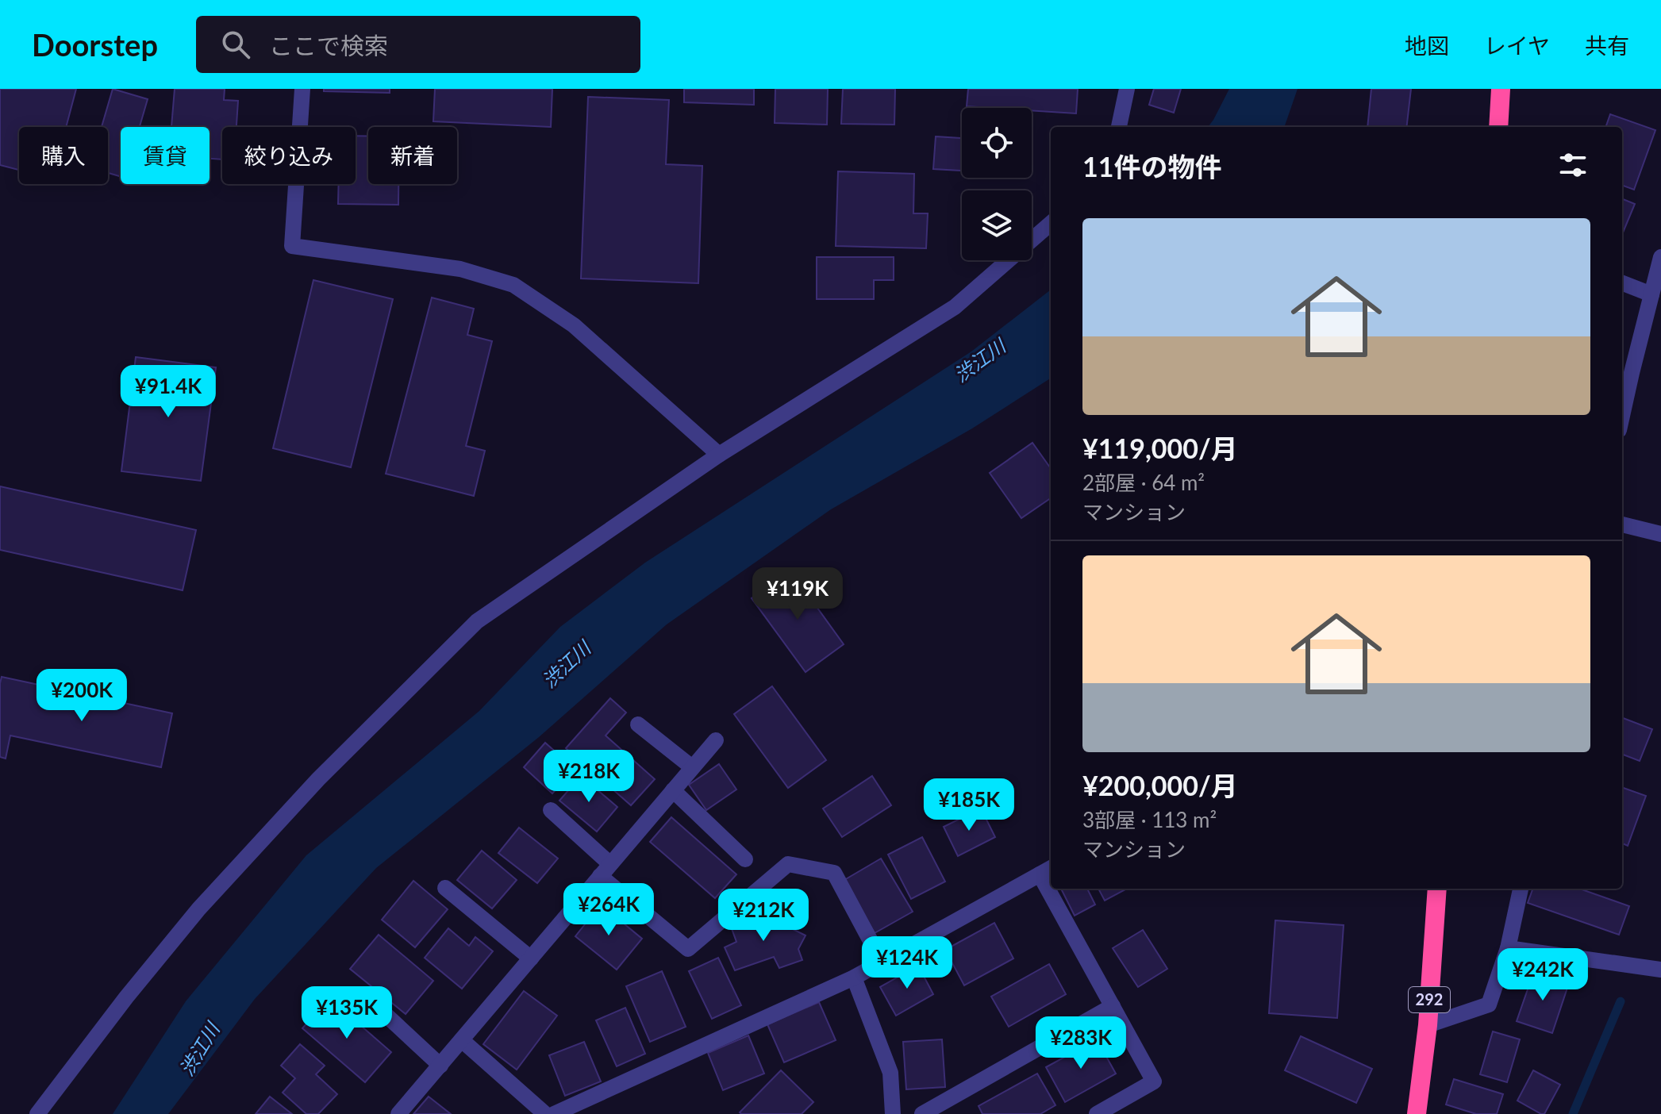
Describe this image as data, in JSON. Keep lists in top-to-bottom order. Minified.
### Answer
{"streets":{"highway":["292"]},"water":["渋江川"],"page":{"header":"Doorstep","search":"ここで検索","nav":["地図","レイヤ","共有"],"chip":["購入","賃貸","絞り込み","新着"],"heading":"11件の物件","list":[{"name":"¥119,000/月","note":"2部屋 · 64 m² · マンション"},{"name":"¥200,000/月","note":"3部屋 · 113 m² · マンション"}],"price":["¥91.4K","¥119K","¥200K","¥218K","¥185K","¥264K","¥212K","¥124K","¥242K","¥135K","¥283K"]}}
